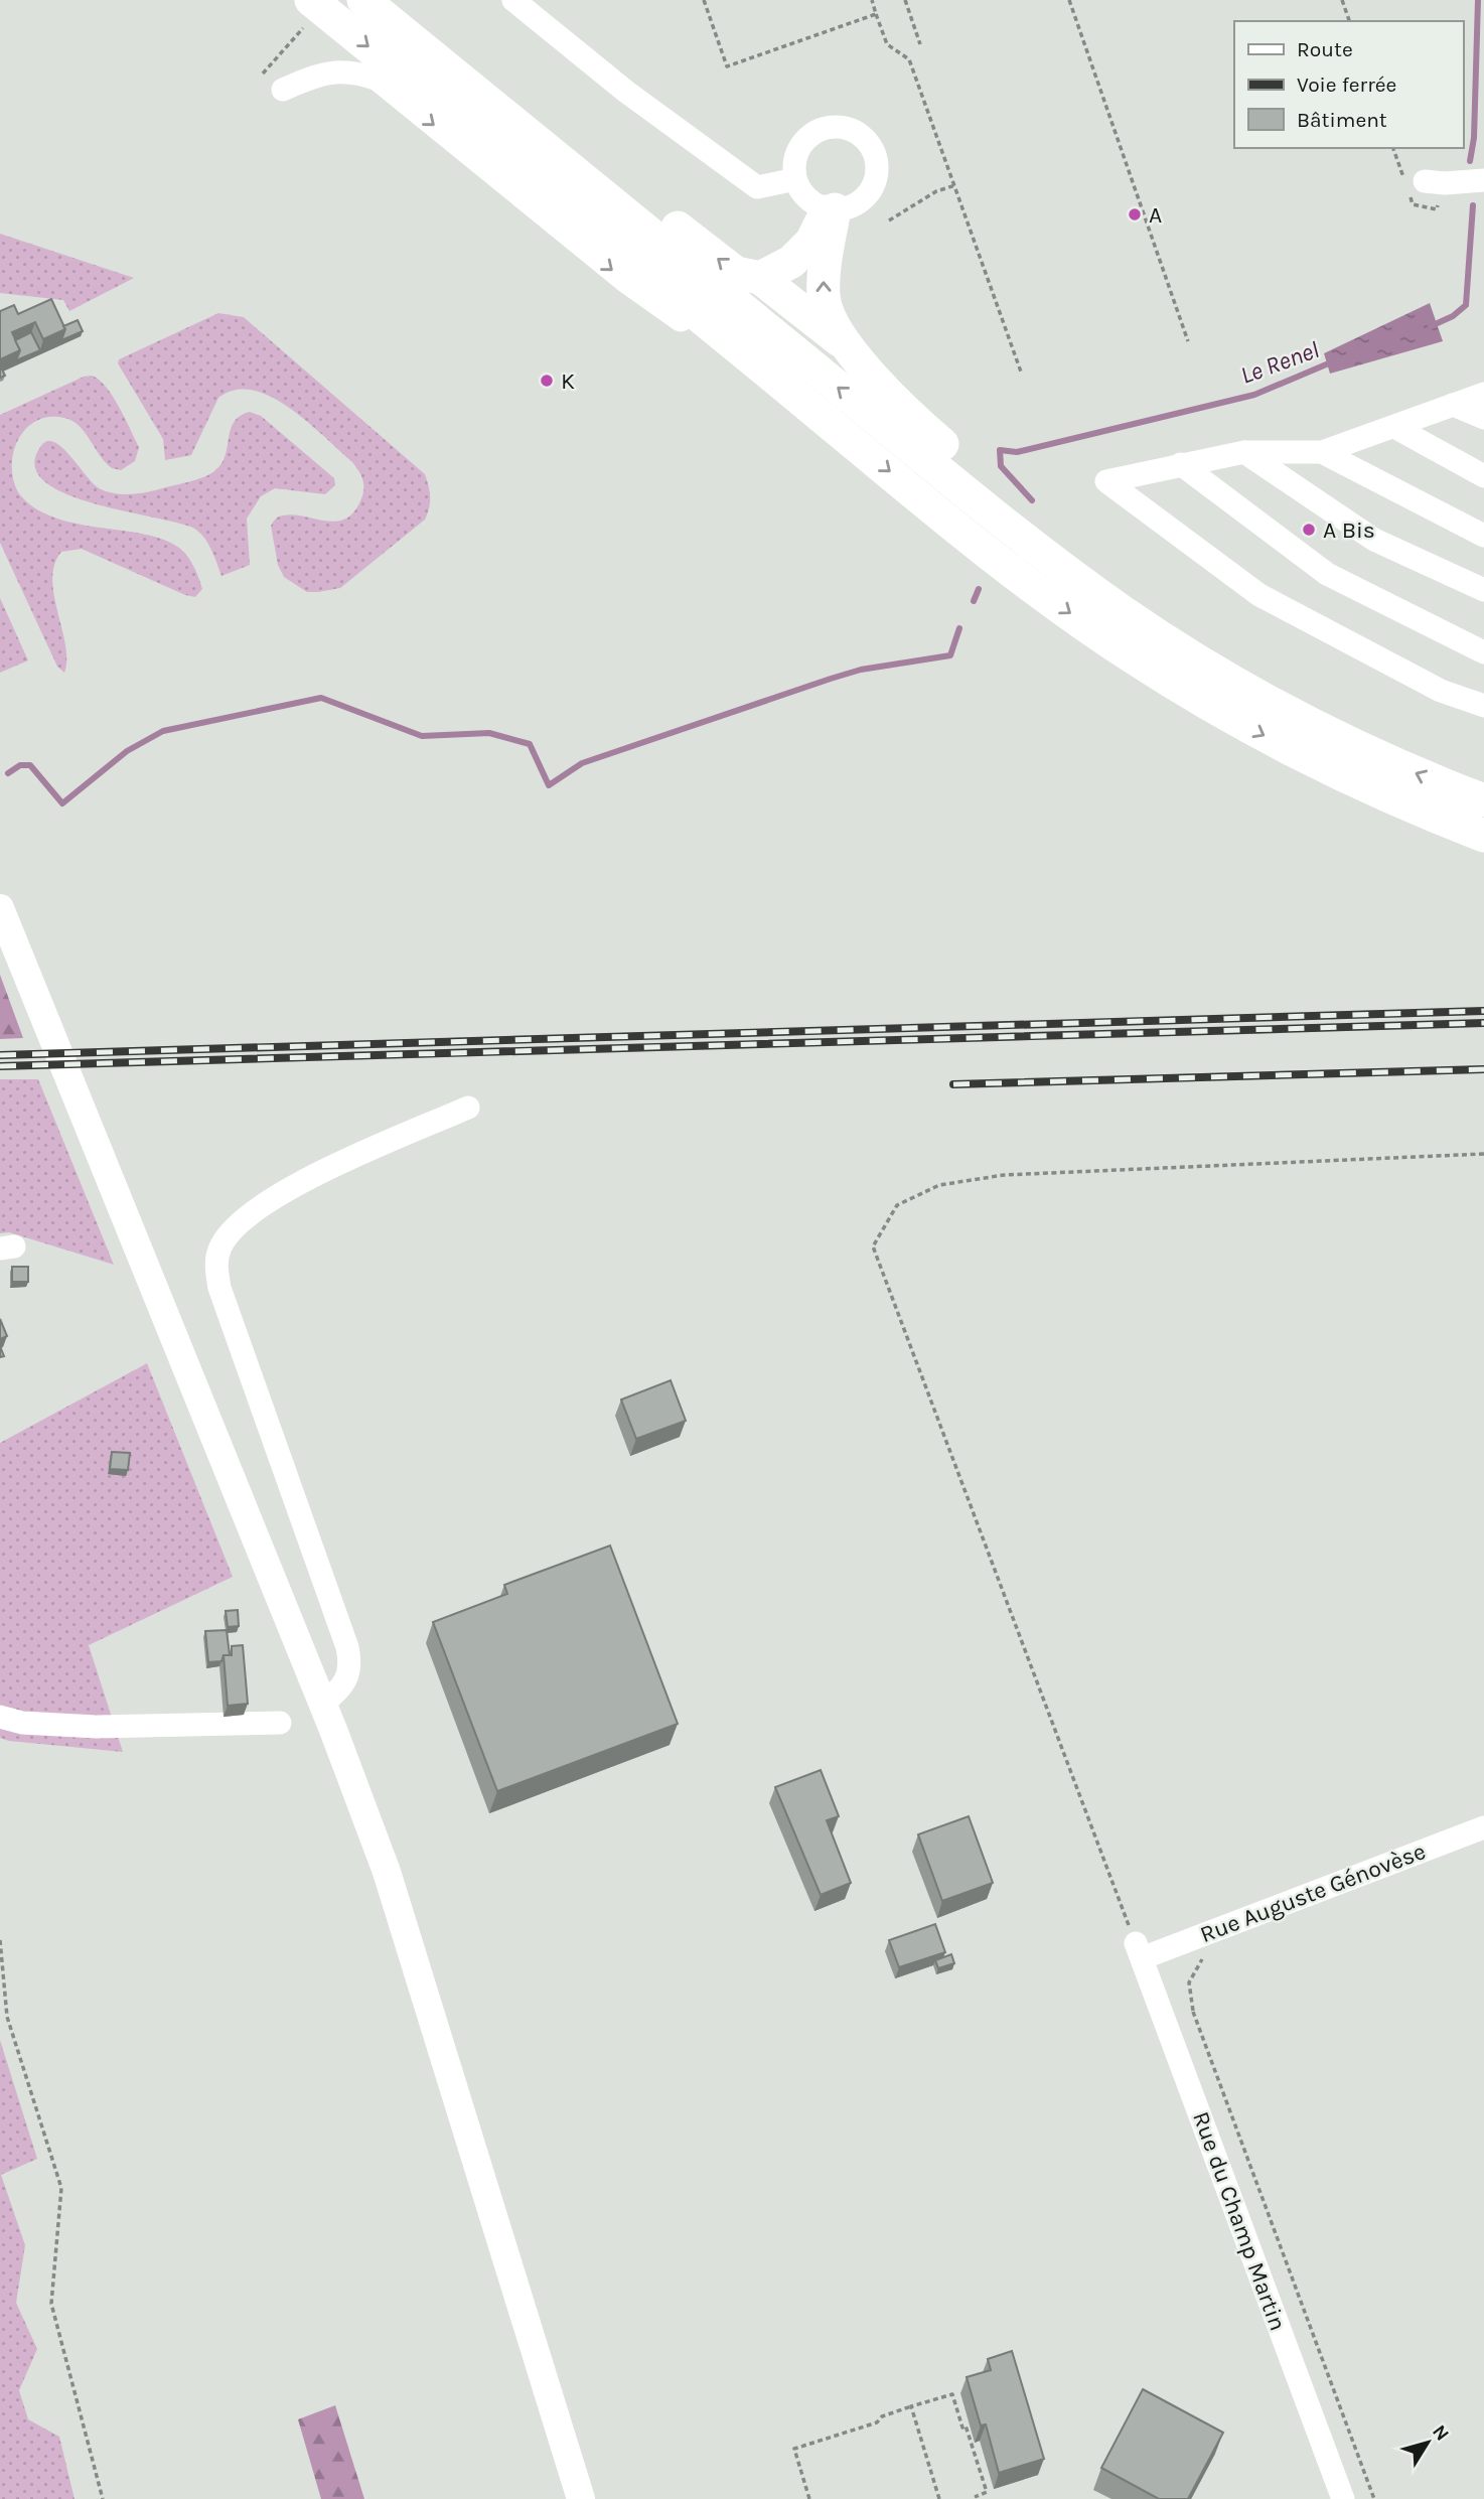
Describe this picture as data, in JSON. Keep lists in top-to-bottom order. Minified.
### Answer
{"streets":{"street":["Rue Auguste Génovèse","Rue du Champ Martin"]},"crossings":[["Rue Auguste Génovèse","Rue du Champ Martin"]],"water":["Le Renel"],"places":["A","K","A Bis"],"legend":["Route","Voie ferrée","Bâtiment"],"north":"top right"}
